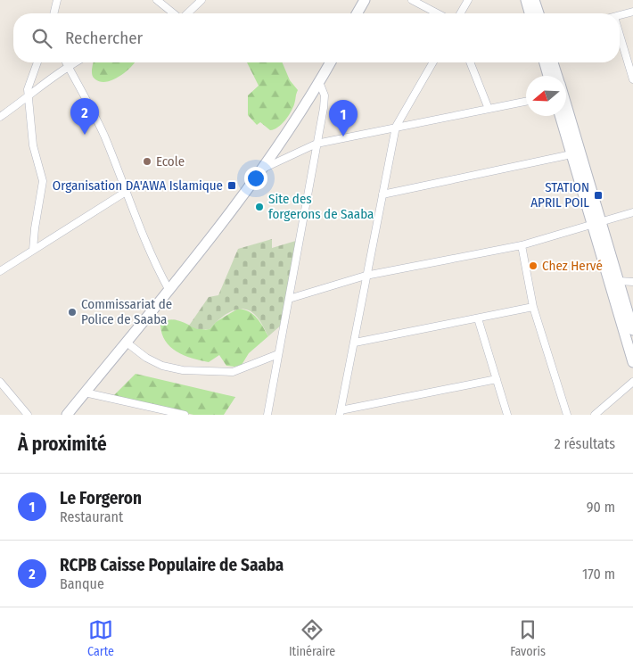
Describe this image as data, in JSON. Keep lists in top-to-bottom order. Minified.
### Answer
{"places":{"other":["Ecole","Site des forgerons de Saaba","Chez Hervé","Commissariat de Police de Saaba"],"transit":["Organisation DA'AWA Islamique","STATION APRIL POIL"]},"north":"left","page":{"search":"Rechercher","pins":["2","1"],"heading":["À proximité","2 résultats"],"list":[{"mark":"1","name":"Le Forgeron","note":"Restaurant","value":"90 m"},{"mark":"2","name":"RCPB Caisse Populaire de Saaba","note":"Banque","value":"170 m"}],"nav":["Carte","Itinéraire","Favoris"]}}
